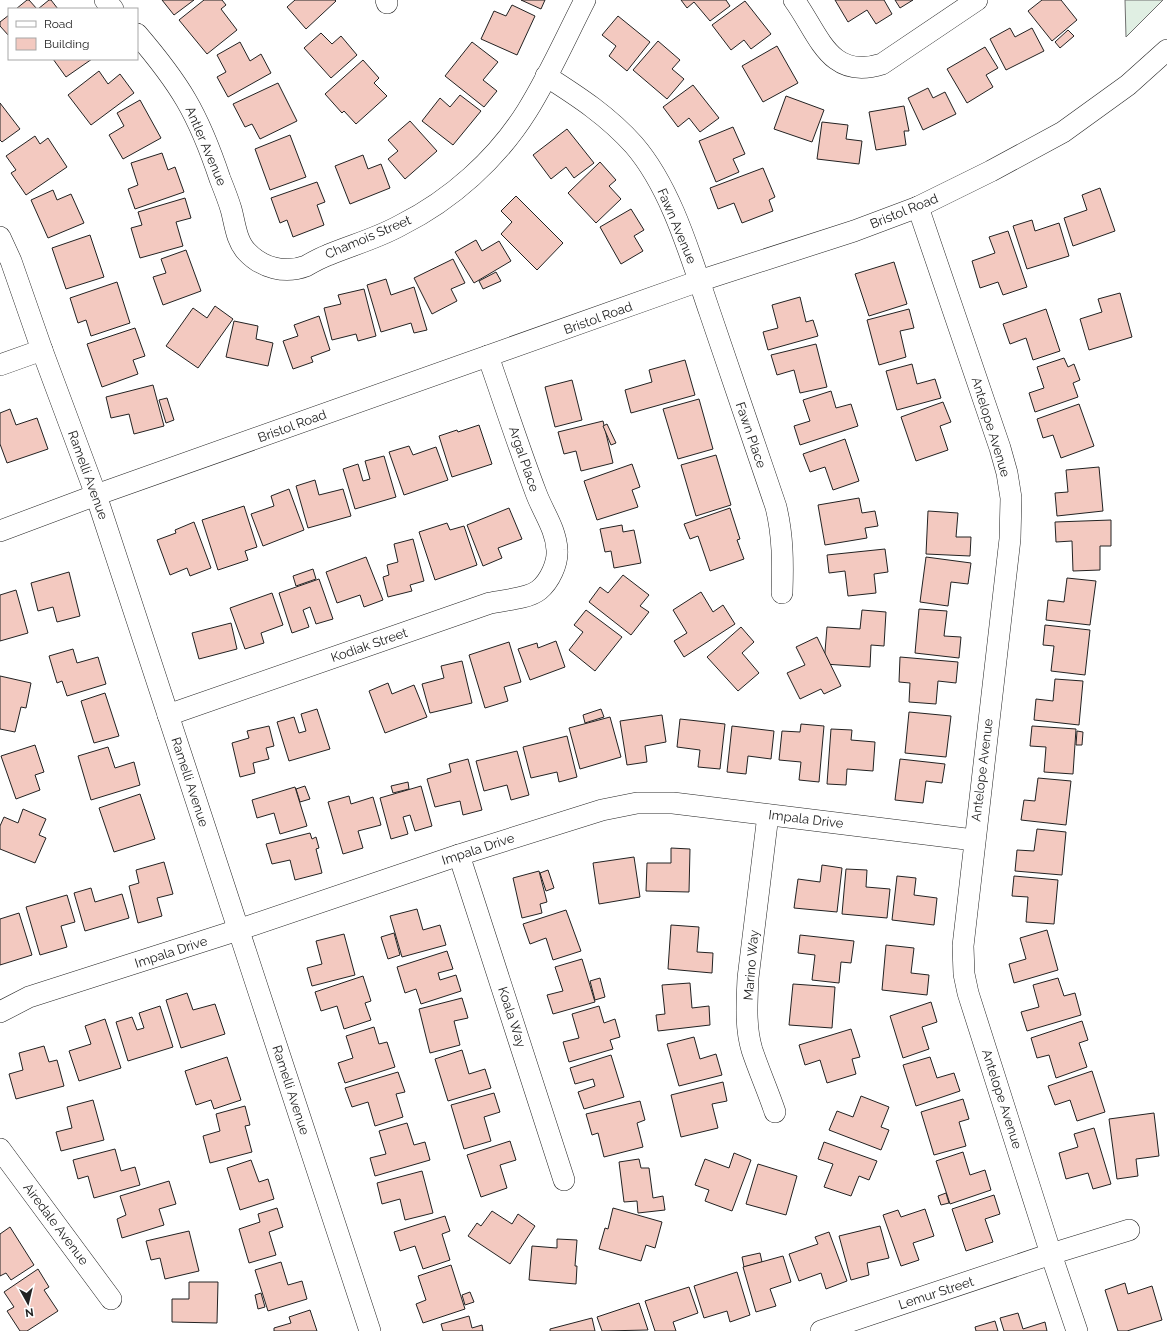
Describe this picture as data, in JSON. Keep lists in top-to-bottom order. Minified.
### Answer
{"streets":{"street":["Antler Avenue","Bristol Road","Fawn Avenue","Chamois Street","Antelope Avenue","Fawn Place","Argal Place","Ramelli Avenue","Kodiak Street","Impala Drive","Marino Way","Koala Way","Airedale Avenue","Lemur Street"]},"crossings":[["Antler Avenue","Chamois Street"],["Bristol Road","Fawn Avenue"],["Bristol Road","Antelope Avenue"],["Bristol Road","Fawn Place"],["Bristol Road","Argal Place"],["Bristol Road","Ramelli Avenue"],["Fawn Avenue","Chamois Street"],["Fawn Avenue","Fawn Place"],["Antelope Avenue","Impala Drive"],["Antelope Avenue","Lemur Street"],["Argal Place","Kodiak Street"],["Ramelli Avenue","Kodiak Street"],["Ramelli Avenue","Impala Drive"],["Impala Drive","Marino Way"],["Impala Drive","Koala Way"]],"legend":["Road","Building"],"north":"bottom"}
